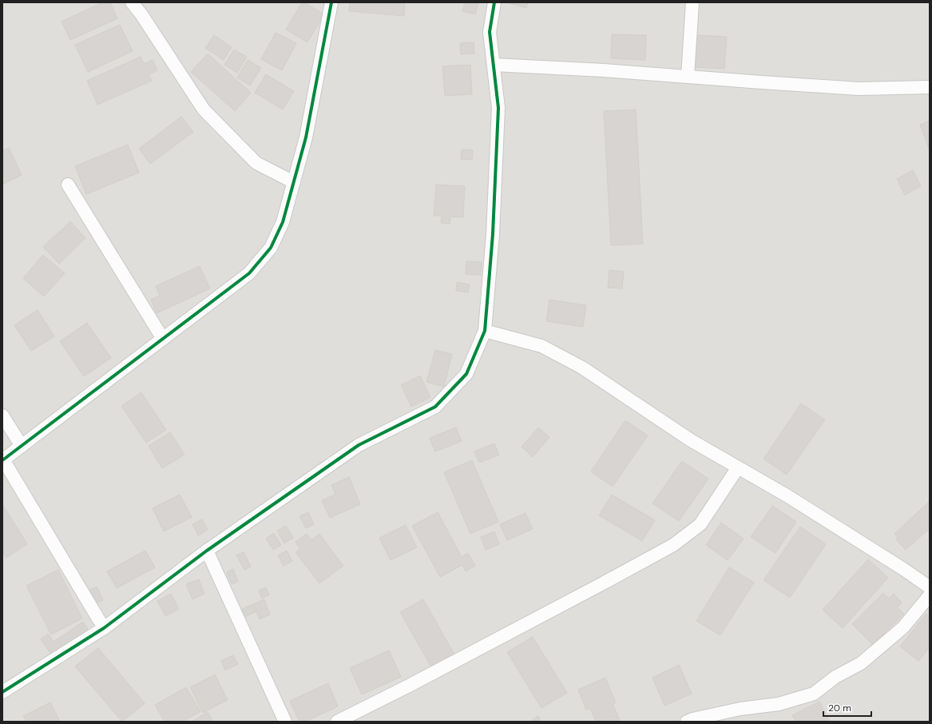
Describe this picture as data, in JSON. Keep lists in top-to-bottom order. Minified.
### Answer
{"scale_bar":"20 m"}
